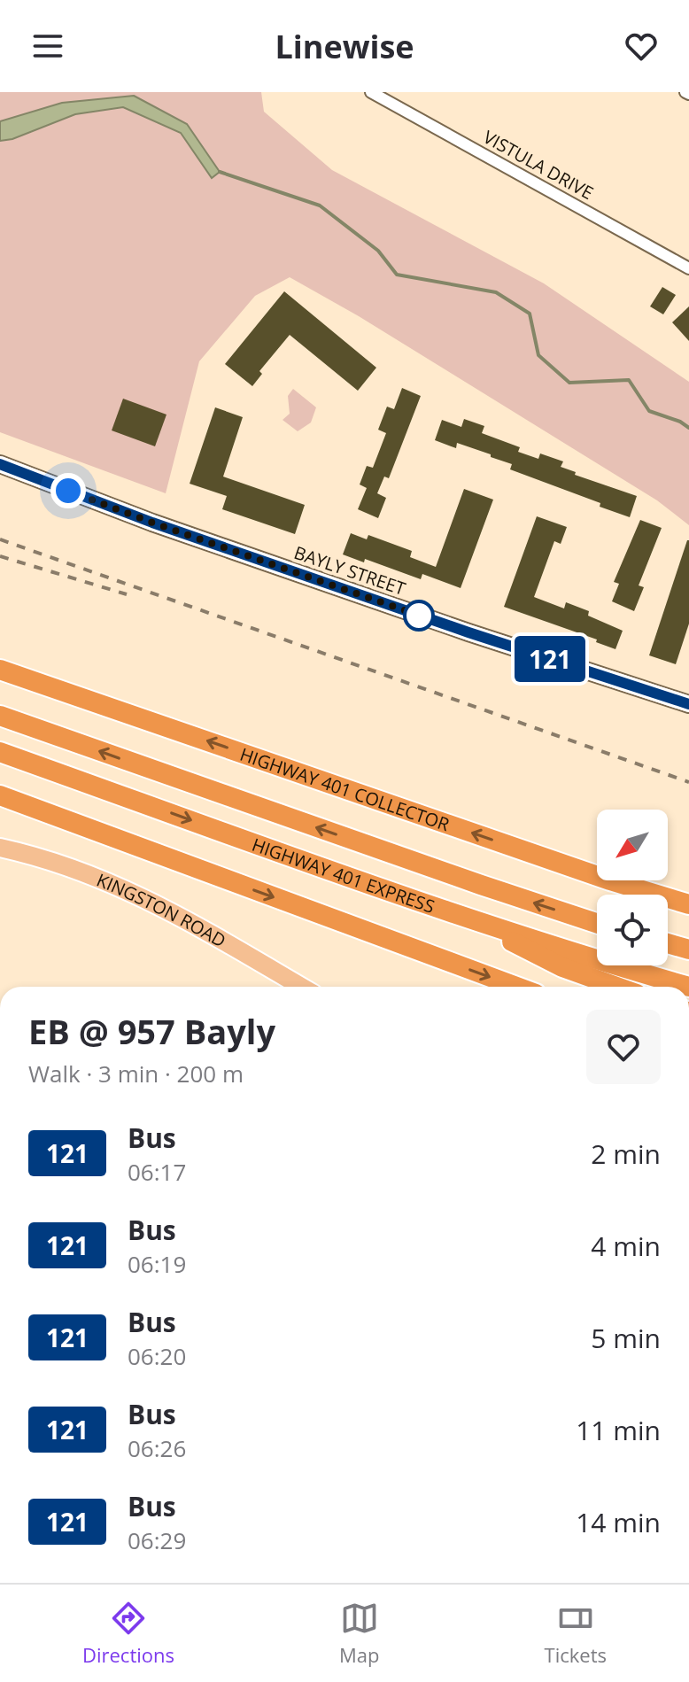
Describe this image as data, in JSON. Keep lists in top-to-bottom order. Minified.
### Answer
{"streets":{"highway":["HIGHWAY 401 COLLECTOR","HIGHWAY 401 EXPRESS"],"main road":["BAYLY STREET","KINGSTON ROAD"],"street":["VISTULA DRIVE"]},"lines":["bus line 121"],"north":"bottom left","page":{"header":"Linewise","on_map":"121","heading":["EB @ 957 Bayly","Walk · 3 min · 200 m"],"list":[{"mark":"121","name":"Bus","note":"06:17","value":"2 min"},{"mark":"121","name":"Bus","note":"06:19","value":"4 min"},{"mark":"121","name":"Bus","note":"06:20","value":"5 min"},{"mark":"121","name":"Bus","note":"06:26","value":"11 min"},{"mark":"121","name":"Bus","note":"06:29","value":"14 min"}],"tabs":["Directions","Map","Tickets"]}}
